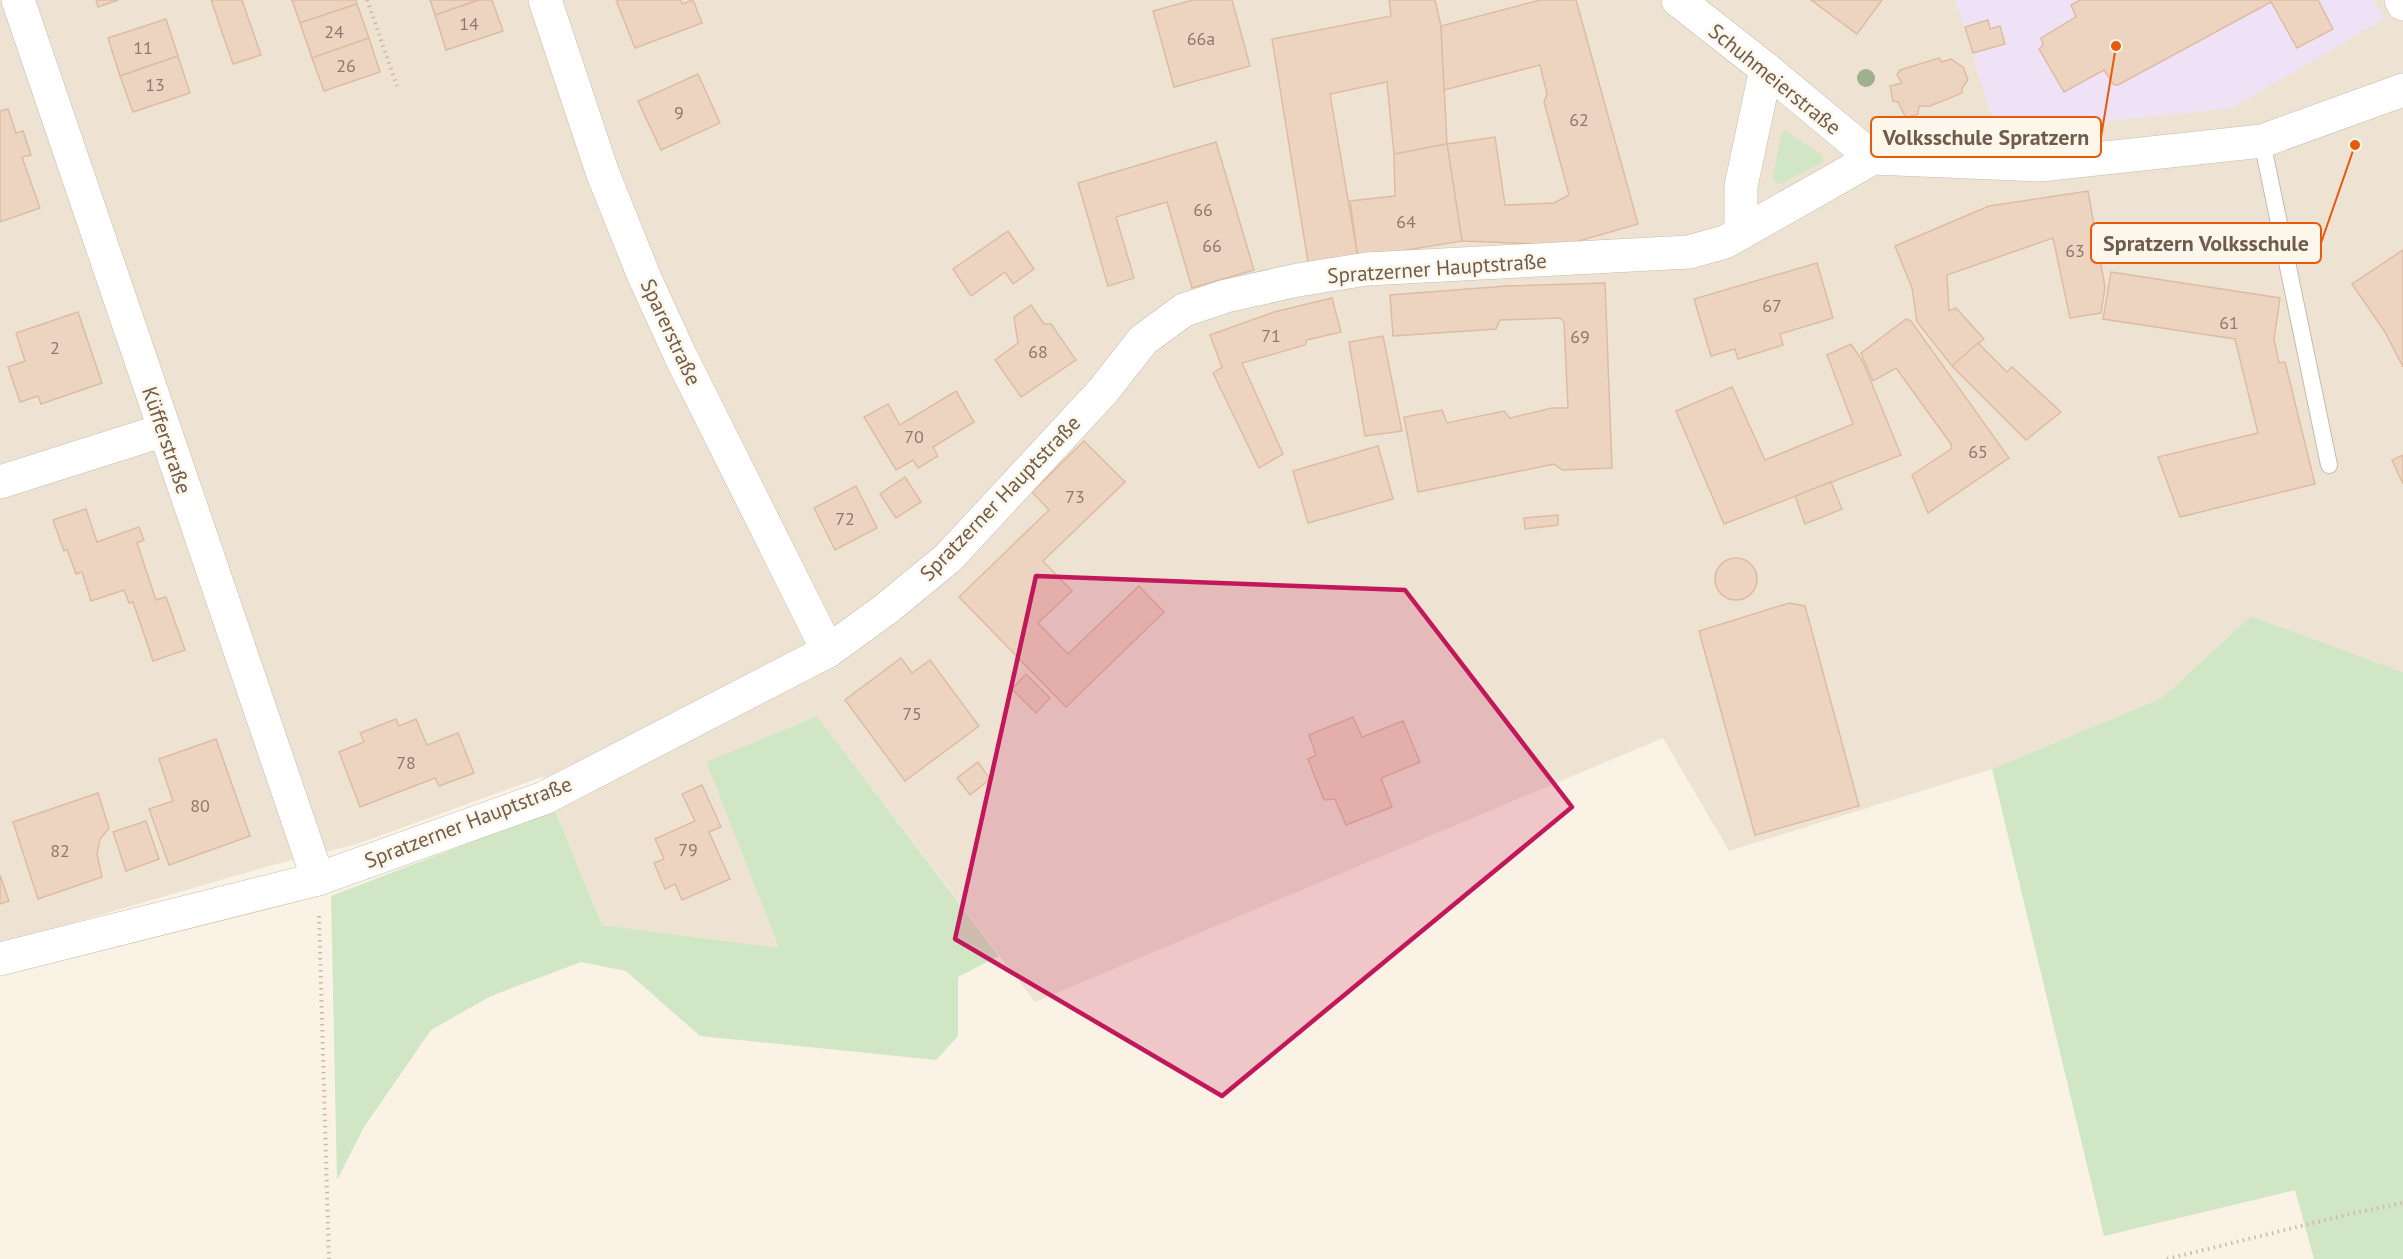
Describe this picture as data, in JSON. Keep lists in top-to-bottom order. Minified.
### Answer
{"streets":{"street":["Schuhmeierstraße","Spratzerner Hauptstraße","Sparerstraße","Küfferstraße"]},"crossings":[["Schuhmeierstraße","Spratzerner Hauptstraße"],["Spratzerner Hauptstraße","Sparerstraße"],["Spratzerner Hauptstraße","Küfferstraße"]],"places":["Volksschule Spratzern","Spratzern Volksschule"],"house_numbers":["14","24","66a","11","26","13","9","62","66","64","66","63","67","61","71","69","2","68","70","65","73","72","75","78","80","79","82"]}
